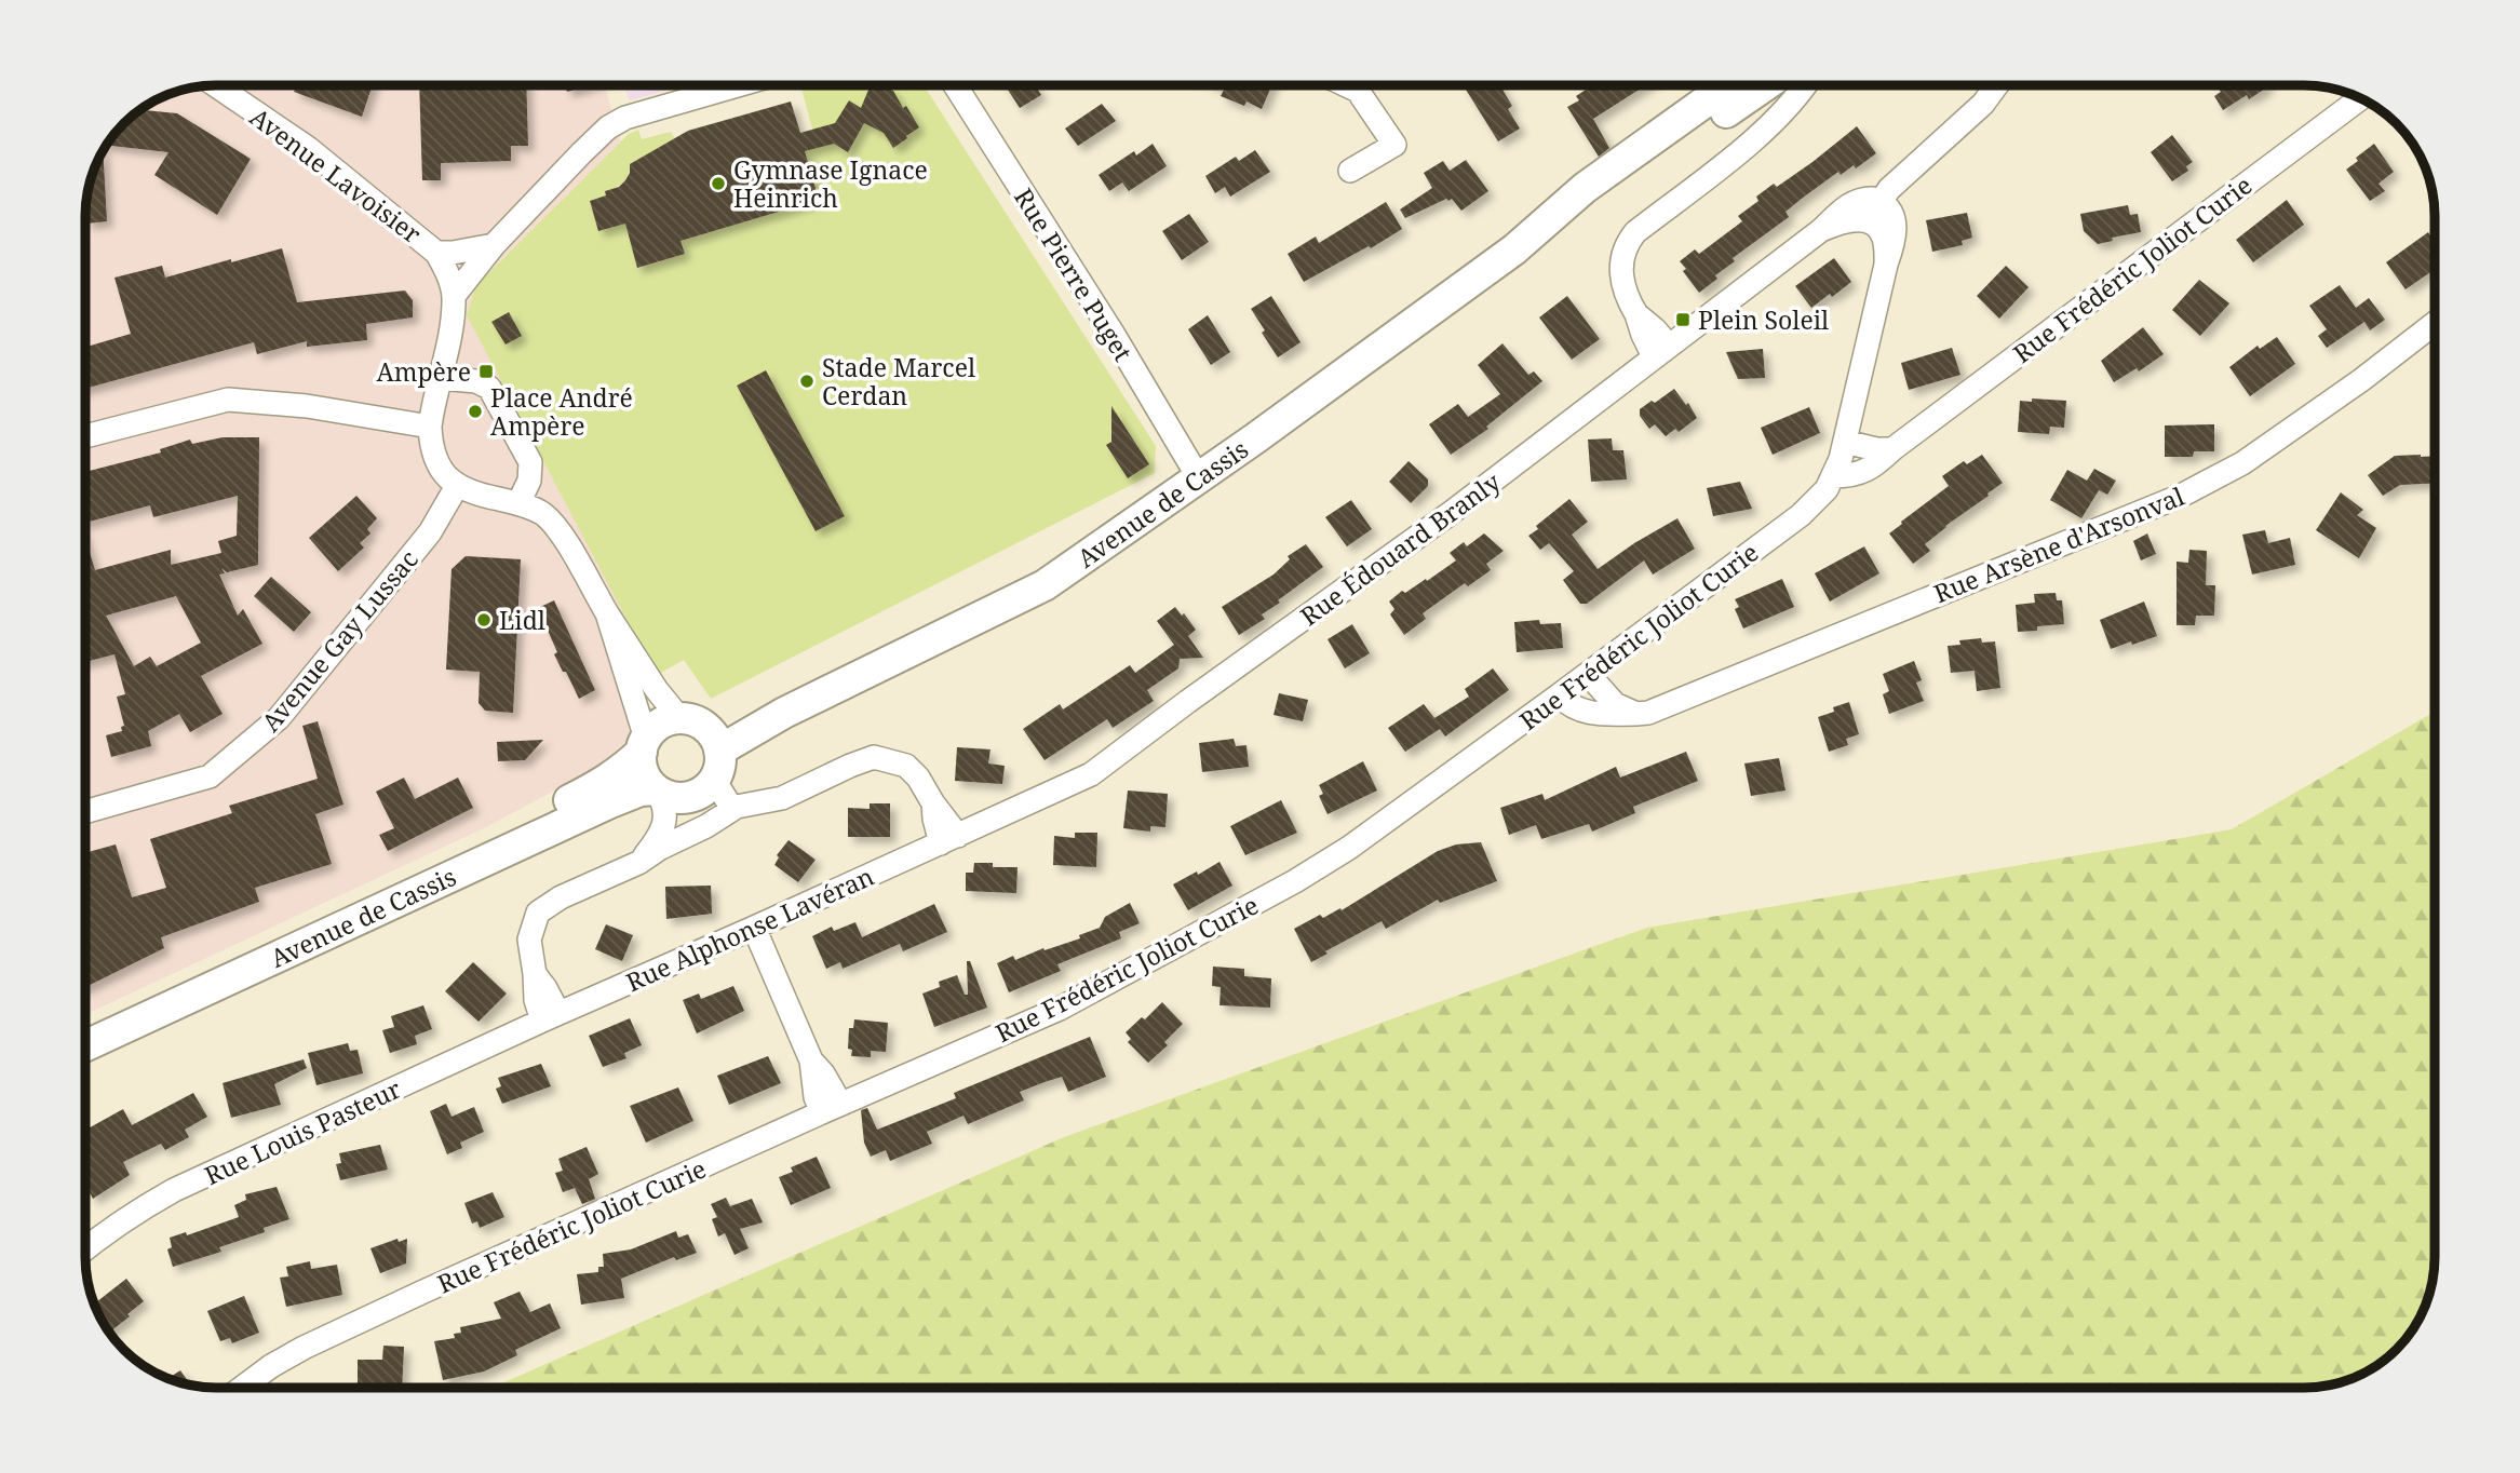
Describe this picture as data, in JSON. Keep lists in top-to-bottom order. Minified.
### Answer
{"streets":{"main road":["Avenue de Cassis"],"street":["Avenue Lavoisier","Rue Frédéric Joliot Curie","Rue Pierre Puget","Rue Arsène d'Arsonval","Rue Édouard Branly","Avenue Gay Lussac","Rue Alphonse Lavéran","Rue Louis Pasteur"]},"crossings":[["Rue Frédéric Joliot Curie","Rue Arsène d'Arsonval"],["Rue Frédéric Joliot Curie","Rue Édouard Branly"],["Rue Pierre Puget","Avenue de Cassis"],["Rue Édouard Branly","Rue Alphonse Lavéran"],["Rue Alphonse Lavéran","Rue Louis Pasteur"]],"places":{"other":["Gymnase Ignace Heinrich","Stade Marcel Cerdan","Place André Ampère","Lidl"],"transit":["Plein Soleil","Ampère"]}}
